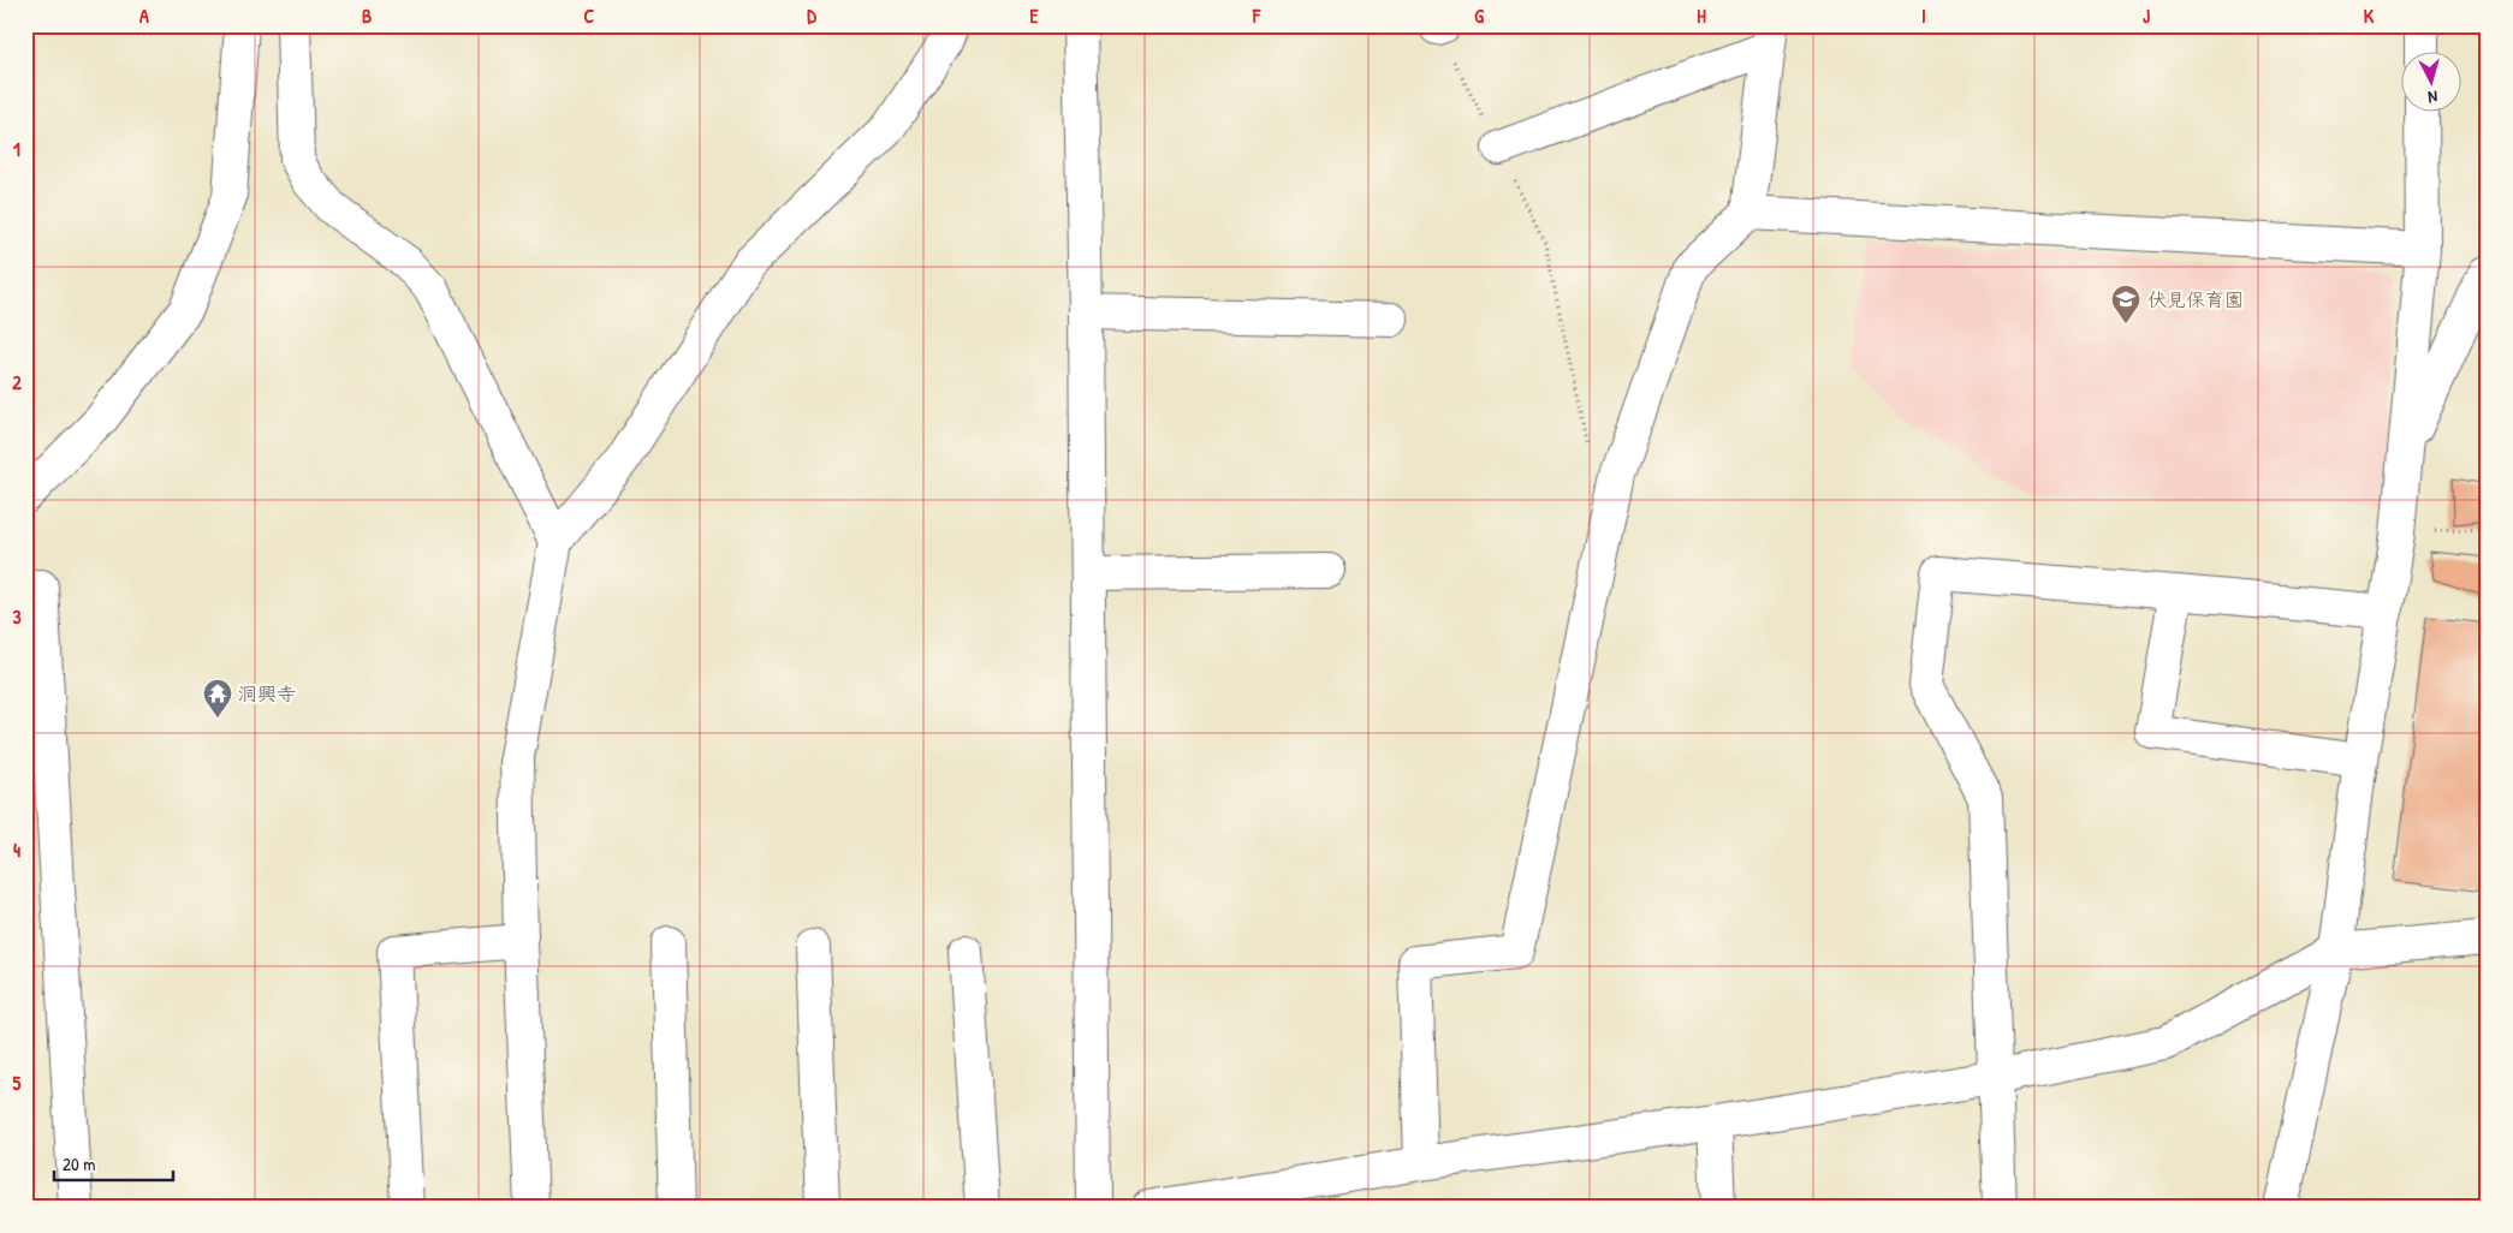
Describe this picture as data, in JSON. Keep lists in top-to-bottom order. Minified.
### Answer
{"places":{"school or university":["伏見保育園"],"temple":["洞興寺"]},"scale_bar":"20 m","north":"bottom","grid":{"columns":["A","B","C","D","E","F","G","H","I","J","K"],"rows":["1","2","3","4","5"]}}
